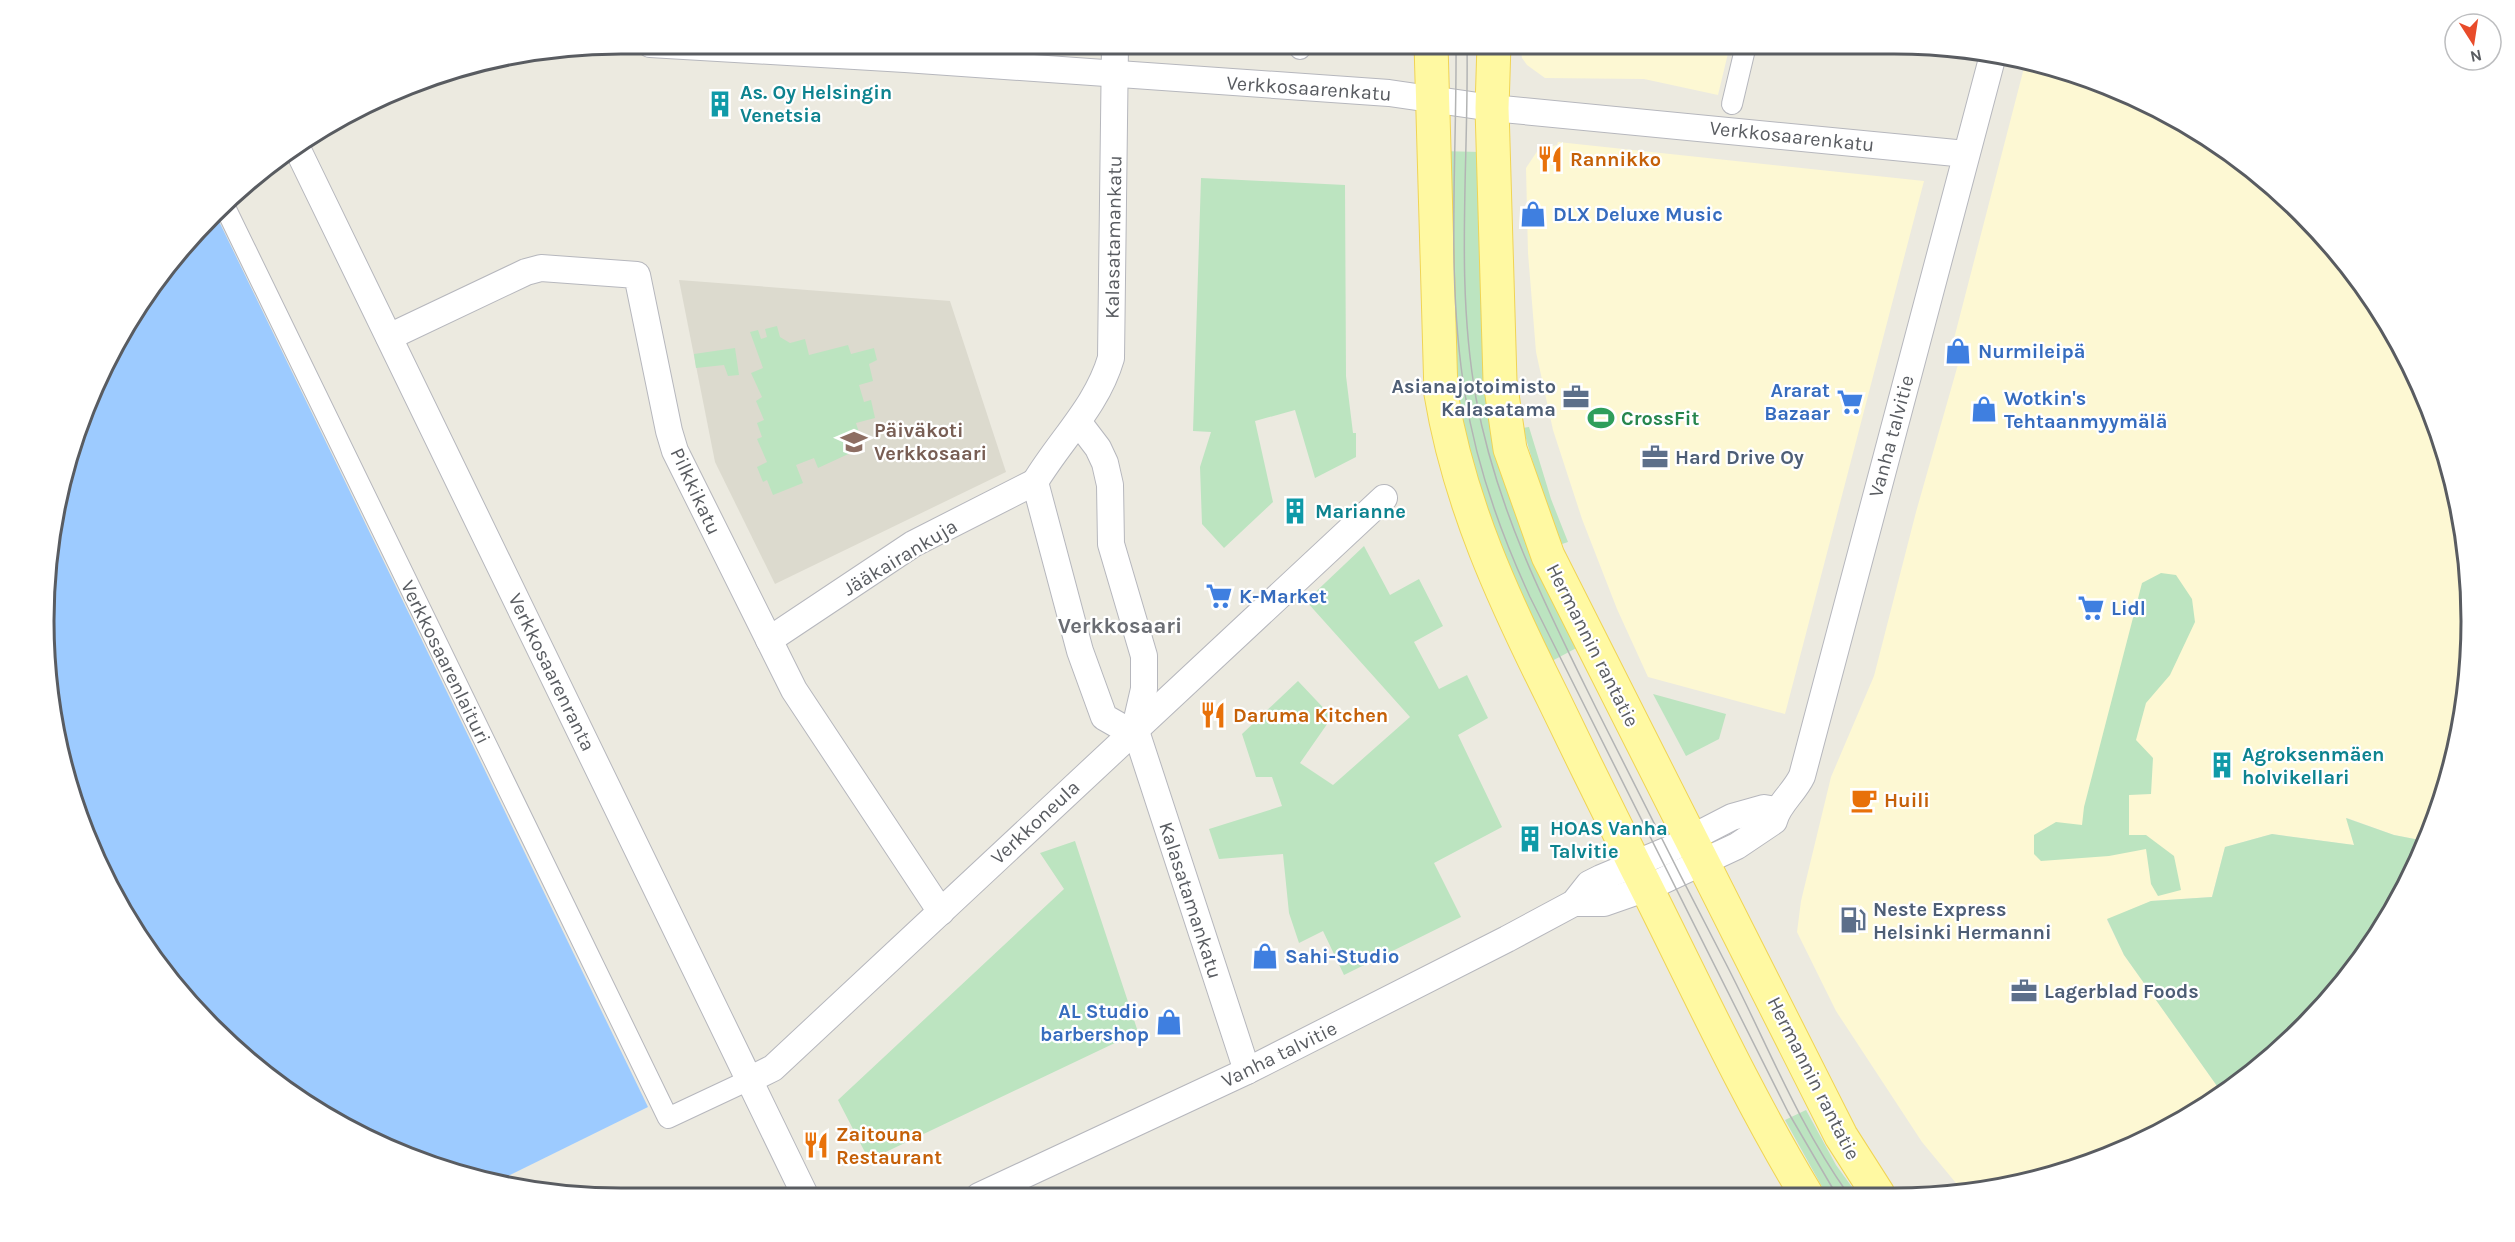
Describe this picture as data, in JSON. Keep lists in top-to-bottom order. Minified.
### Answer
{"streets":{"main road":["Hermannin rantatie"],"street":["Verkkosaarenkatu","Kalasatamankatu","Vanha talvitie","Pilkkikatu","Jääkairankuja","Verkkosaarenlaituri","Verkkosaarenranta","Verkkoneula"]},"crossings":[["Verkkosaarenkatu","Kalasatamankatu"],["Verkkosaarenkatu","Vanha talvitie"],["Verkkosaarenkatu","Hermannin rantatie"],["Kalasatamankatu","Vanha talvitie"],["Kalasatamankatu","Jääkairankuja"],["Kalasatamankatu","Verkkoneula"],["Vanha talvitie","Hermannin rantatie"],["Pilkkikatu","Jääkairankuja"],["Pilkkikatu","Verkkosaarenranta"],["Pilkkikatu","Verkkoneula"],["Verkkosaarenlaituri","Verkkoneula"],["Verkkosaarenranta","Verkkoneula"]],"districts":["Verkkosaari"],"places":{"building":["As. Oy Helsingin Venetsia","Marianne","Agroksenmäen holvikellari","HOAS Vanha Talvitie"],"restaurant":["Rannikko","Daruma Kitchen","Zaitouna Restaurant"],"shop":["DLX Deluxe Music","Nurmileipä","Wotkin's Tehtaanmyymälä","Sahi-Studio","AL Studio barbershop"],"office":["Asianajotoimisto Kalasatama","Hard Drive Oy","Lagerblad Foods"],"supermarket":["Ararat Bazaar","K-Market","Lidl"],"sports":["CrossFit"],"school or university":["Päiväkoti Verkkosaari"],"cafe":["Huili"],"fuel station":["Neste Express Helsinki Hermanni"]},"north":"bottom"}
